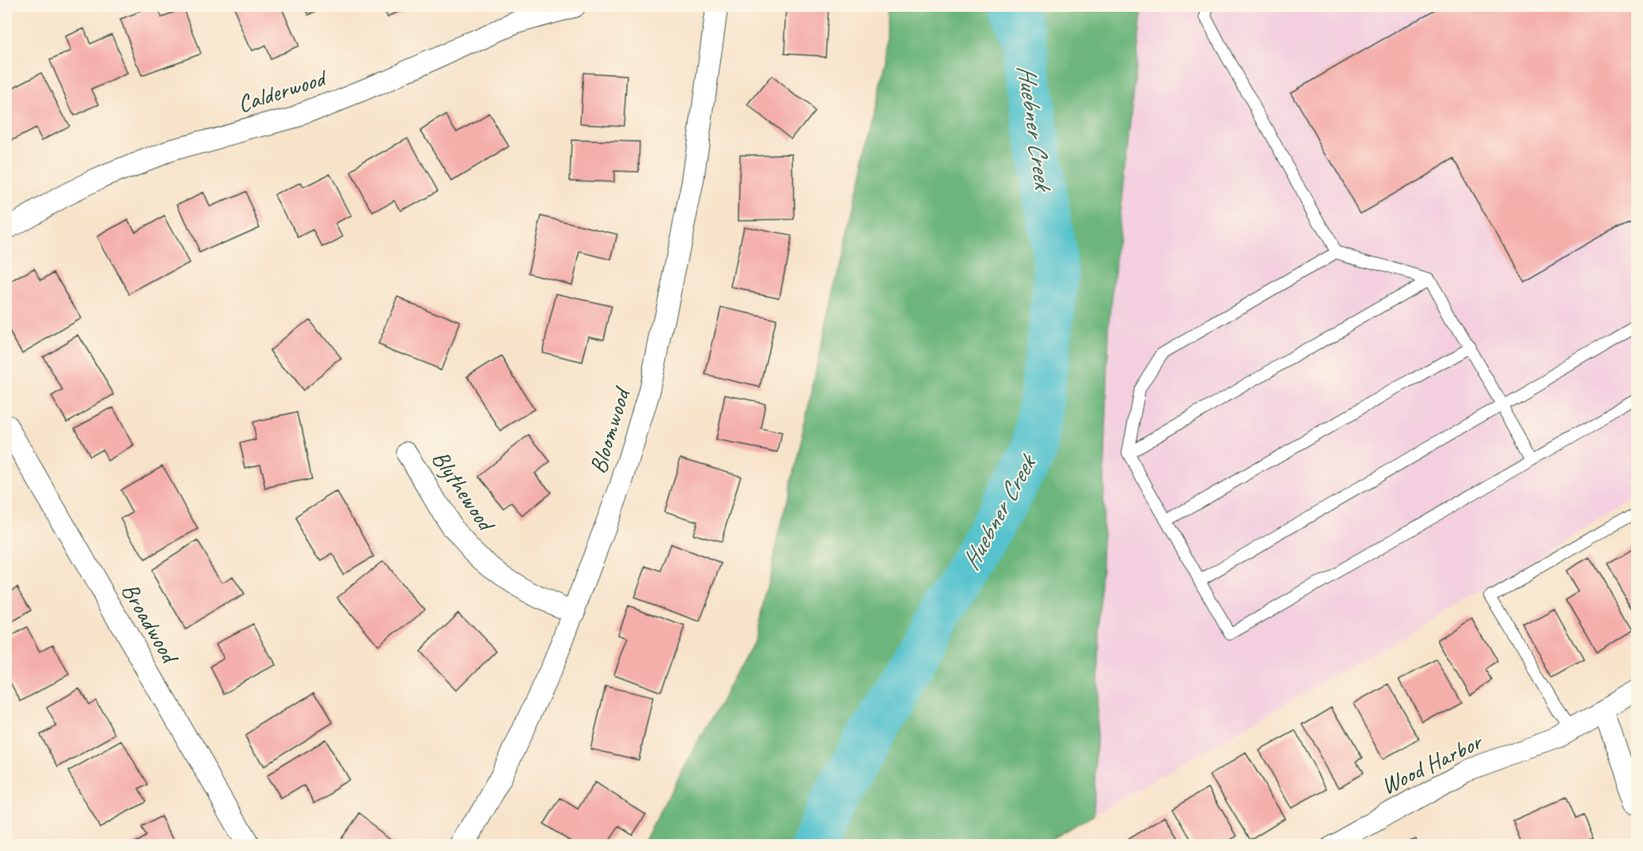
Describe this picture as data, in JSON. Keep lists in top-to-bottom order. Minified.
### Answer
{"streets":{"street":["Calderwood","Bloomwood","Blythewood","Broadwood","Wood Harbor"]},"crossings":[["Bloomwood","Blythewood"]],"water":["Huebner Creek"]}
